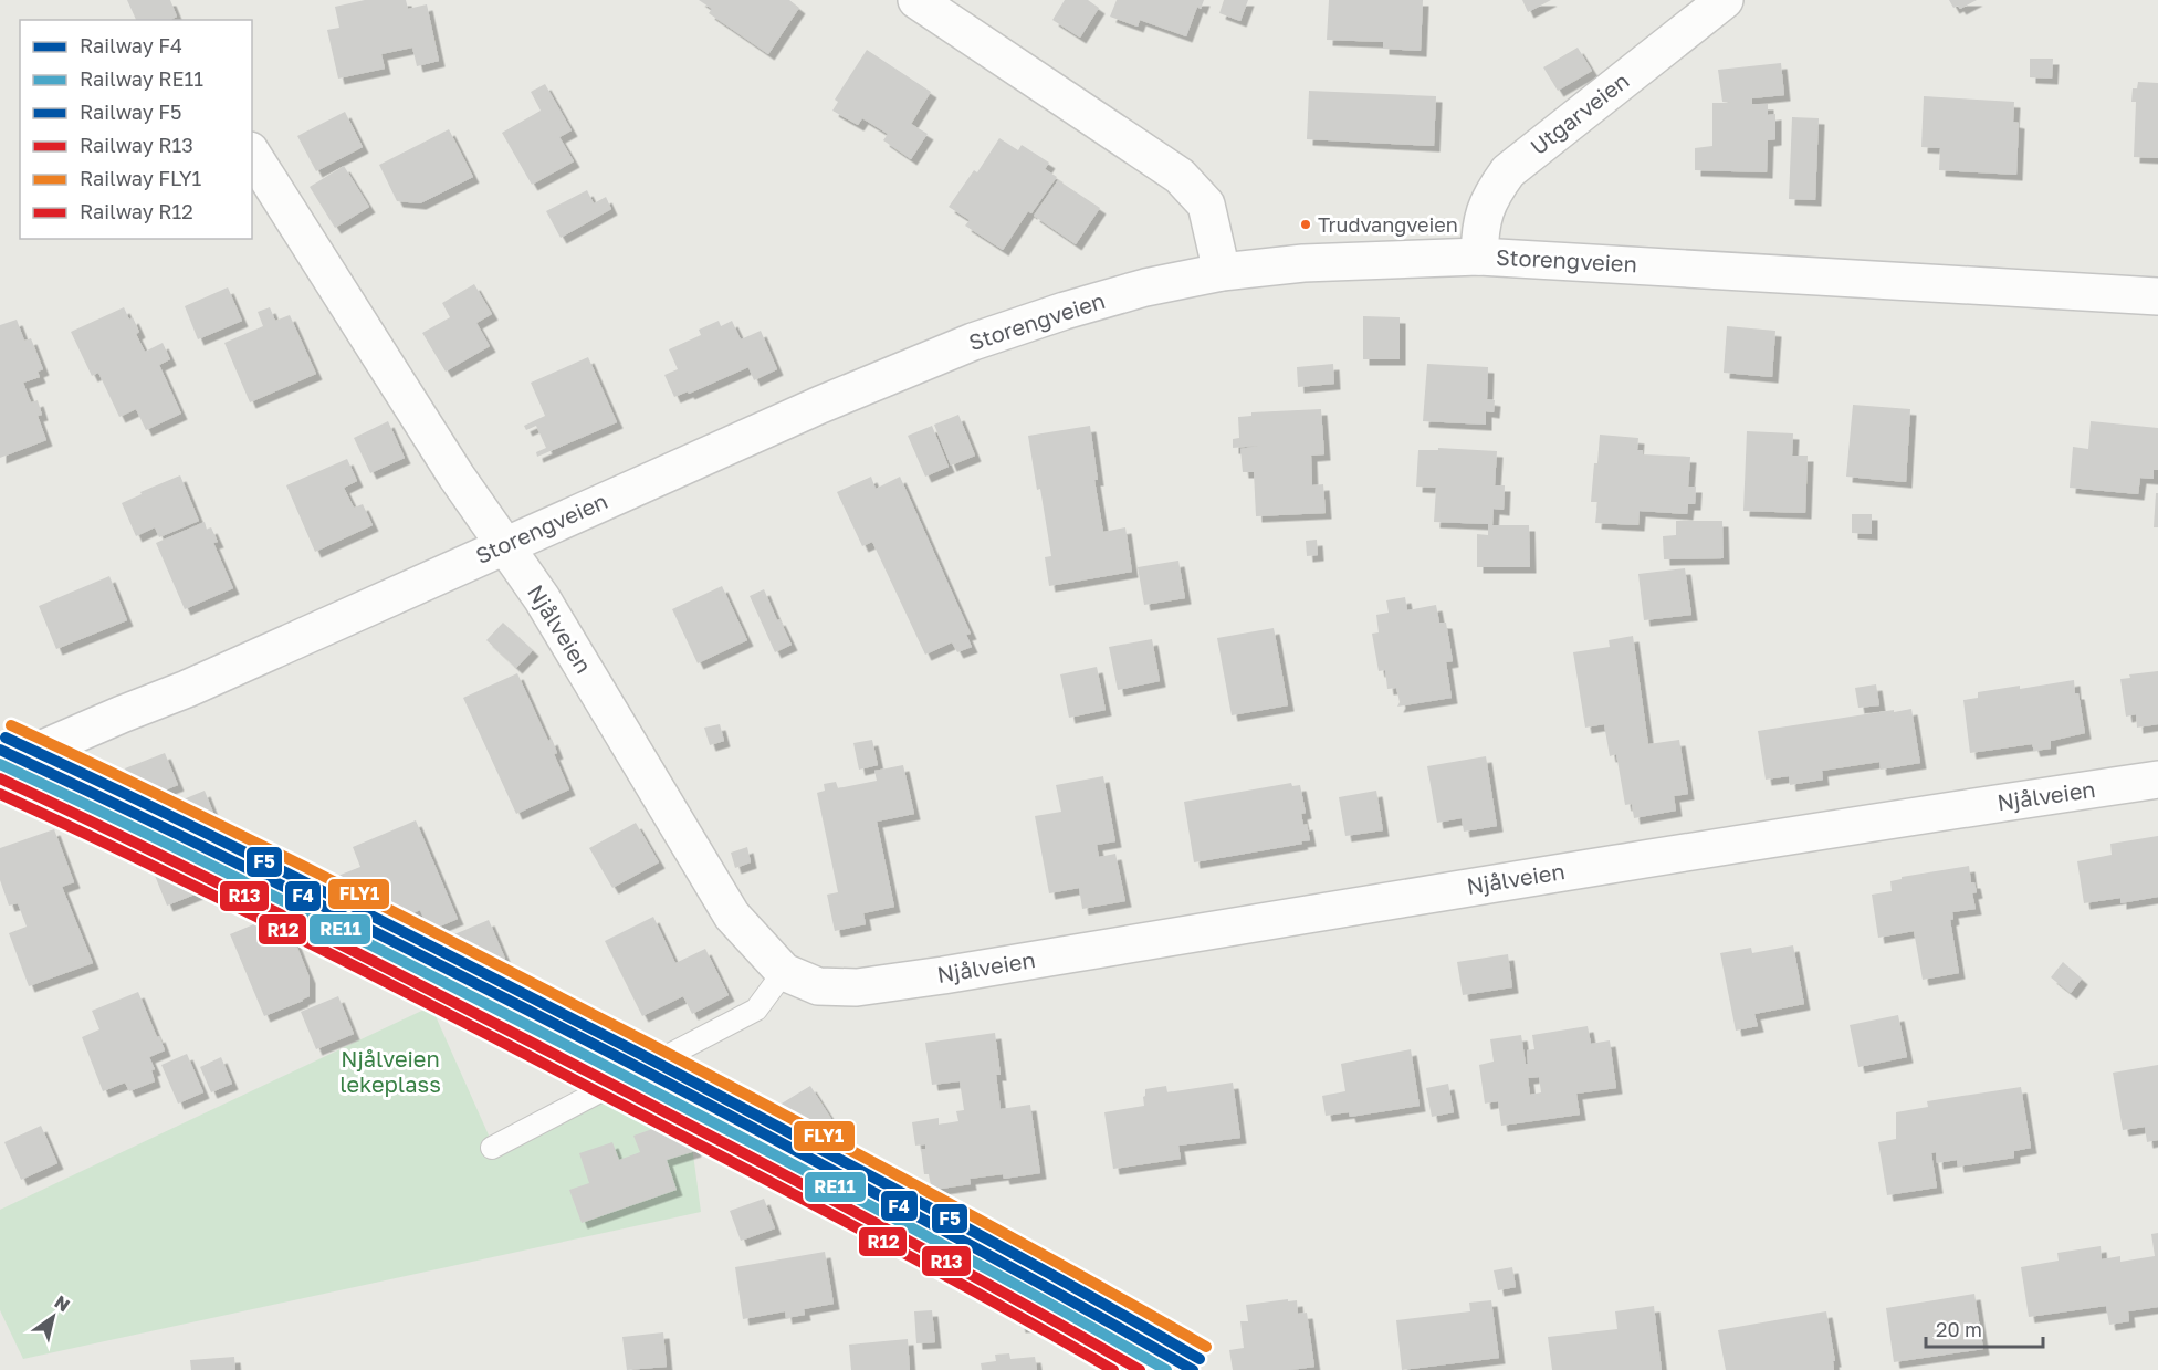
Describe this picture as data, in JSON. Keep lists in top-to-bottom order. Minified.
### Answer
{"streets":{"street":["Utgarveien","Storengveien","Njålveien"]},"crossings":[["Utgarveien","Storengveien"],["Storengveien","Njålveien"]],"parks":["Njålveien lekeplass"],"places":["Trudvangveien"],"lines":["rail line FLY1","rail line F5","rail line F4","rail line RE11","rail line R13","rail line R12"],"legend":["Railway F4","Railway RE11","Railway F5","Railway R13","Railway FLY1","Railway R12"],"scale_bar":"20 m","north":"top right"}
